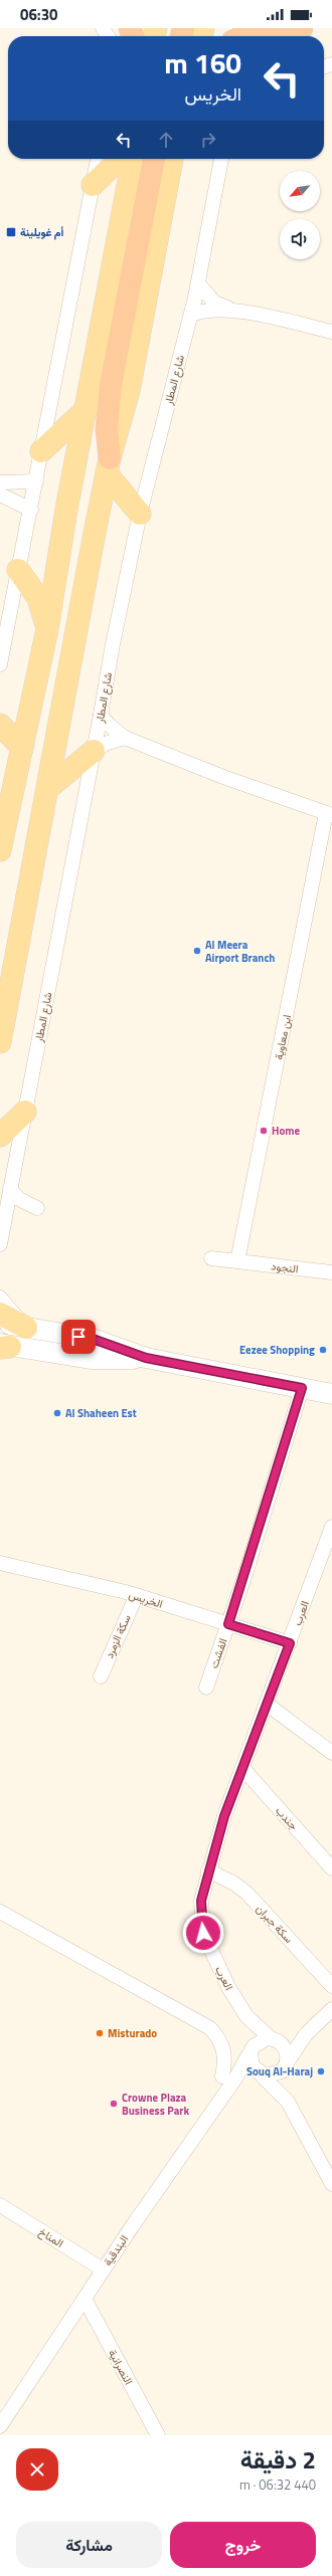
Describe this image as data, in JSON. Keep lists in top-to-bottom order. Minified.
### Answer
{"streets":{"street":["شارع المطار","ابن معاوية","النجود","الخريس","العرب","سكة الزمرد","الفشت","جندب","سكة جبران","المناخ","البندقية","النصرانية"]},"crossings":[["شارع المطار","ابن معاوية"],["ابن معاوية","النجود"],["الخريس","العرب"],["الخريس","سكة الزمرد"],["الخريس","الفشت"],["العرب","جندب"],["العرب","سكة جبران"],["العرب","البندقية"],["المناخ","البندقية"],["البندقية","النصرانية"]],"places":{"transit":["أم غويلينة"],"other":["Al Meera Airport Branch","Home","Eezee Shopping","Al Shaheen Est","Misturado","Souq Al-Haraj","Crowne Plaza Business Park"]},"north":"bottom left","page":{"status":"06:30","turn":["160 m","الخريس"],"heading":["2 دقيقة","440 m · 06:32"],"buttons":["خروج","مشاركة"]}}
